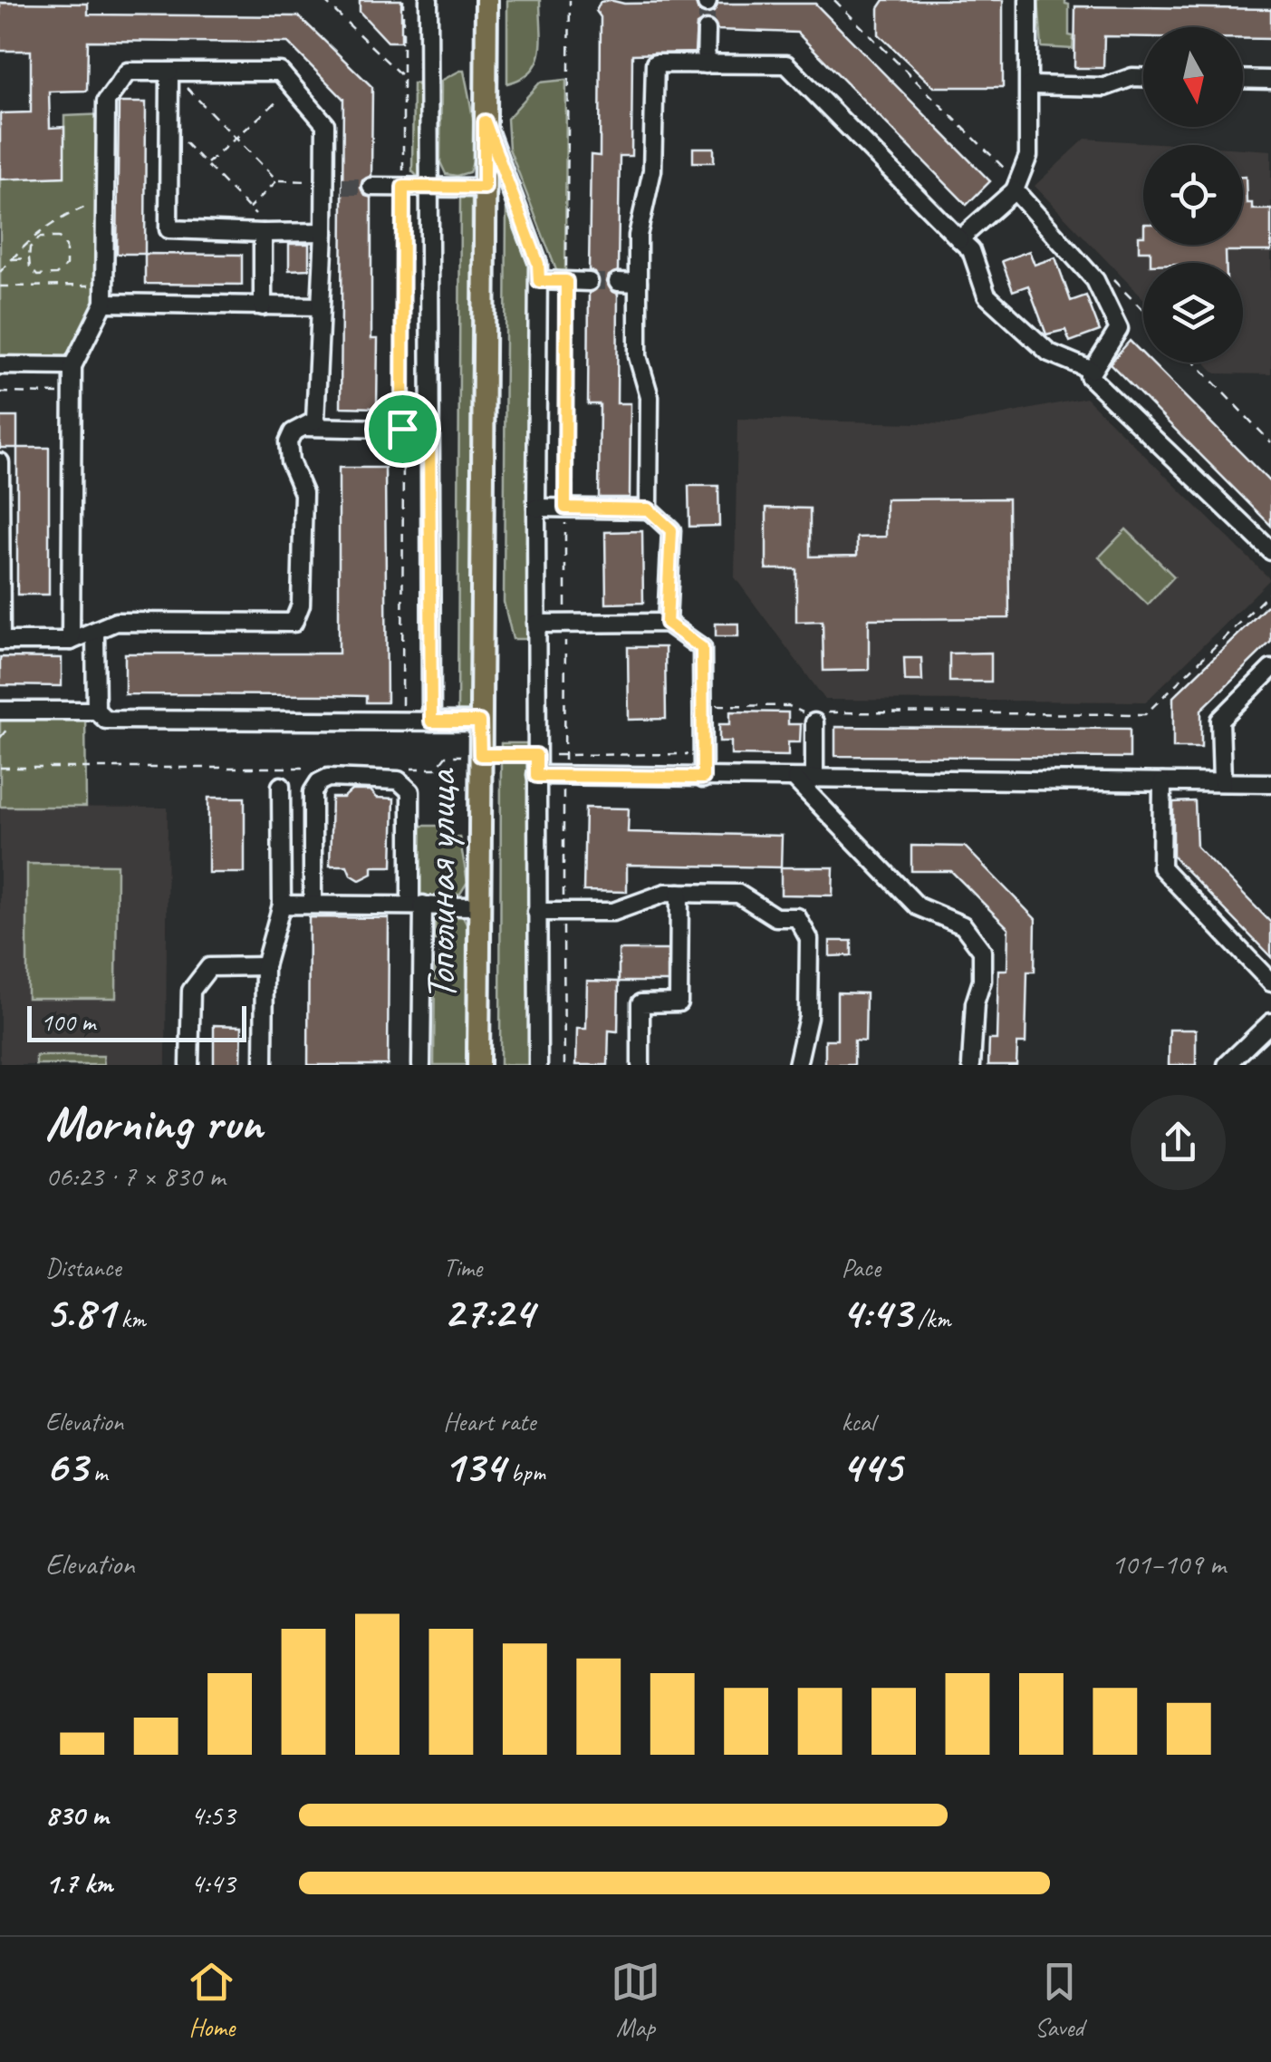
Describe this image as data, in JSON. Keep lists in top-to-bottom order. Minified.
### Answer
{"streets":{"main road":["Тополиная улица"]},"scale_bar":"100 m","north":"bottom","page":{"scale":"100 m","heading":["Morning run","06:23 · 7 × 830 m"],"stats":[["Distance","5.81 km"],["Time","27:24"],["Pace","4:43 /km"],["Elevation","63 m"],["Heart rate","134 bpm"],["kcal","445"]],"chart":["Elevation","101–109 m"],"list":[{"name":"830 m","note":"4:53"},{"name":"1.7 km","note":"4:43"}],"tabs":["Home","Map","Saved"]}}
